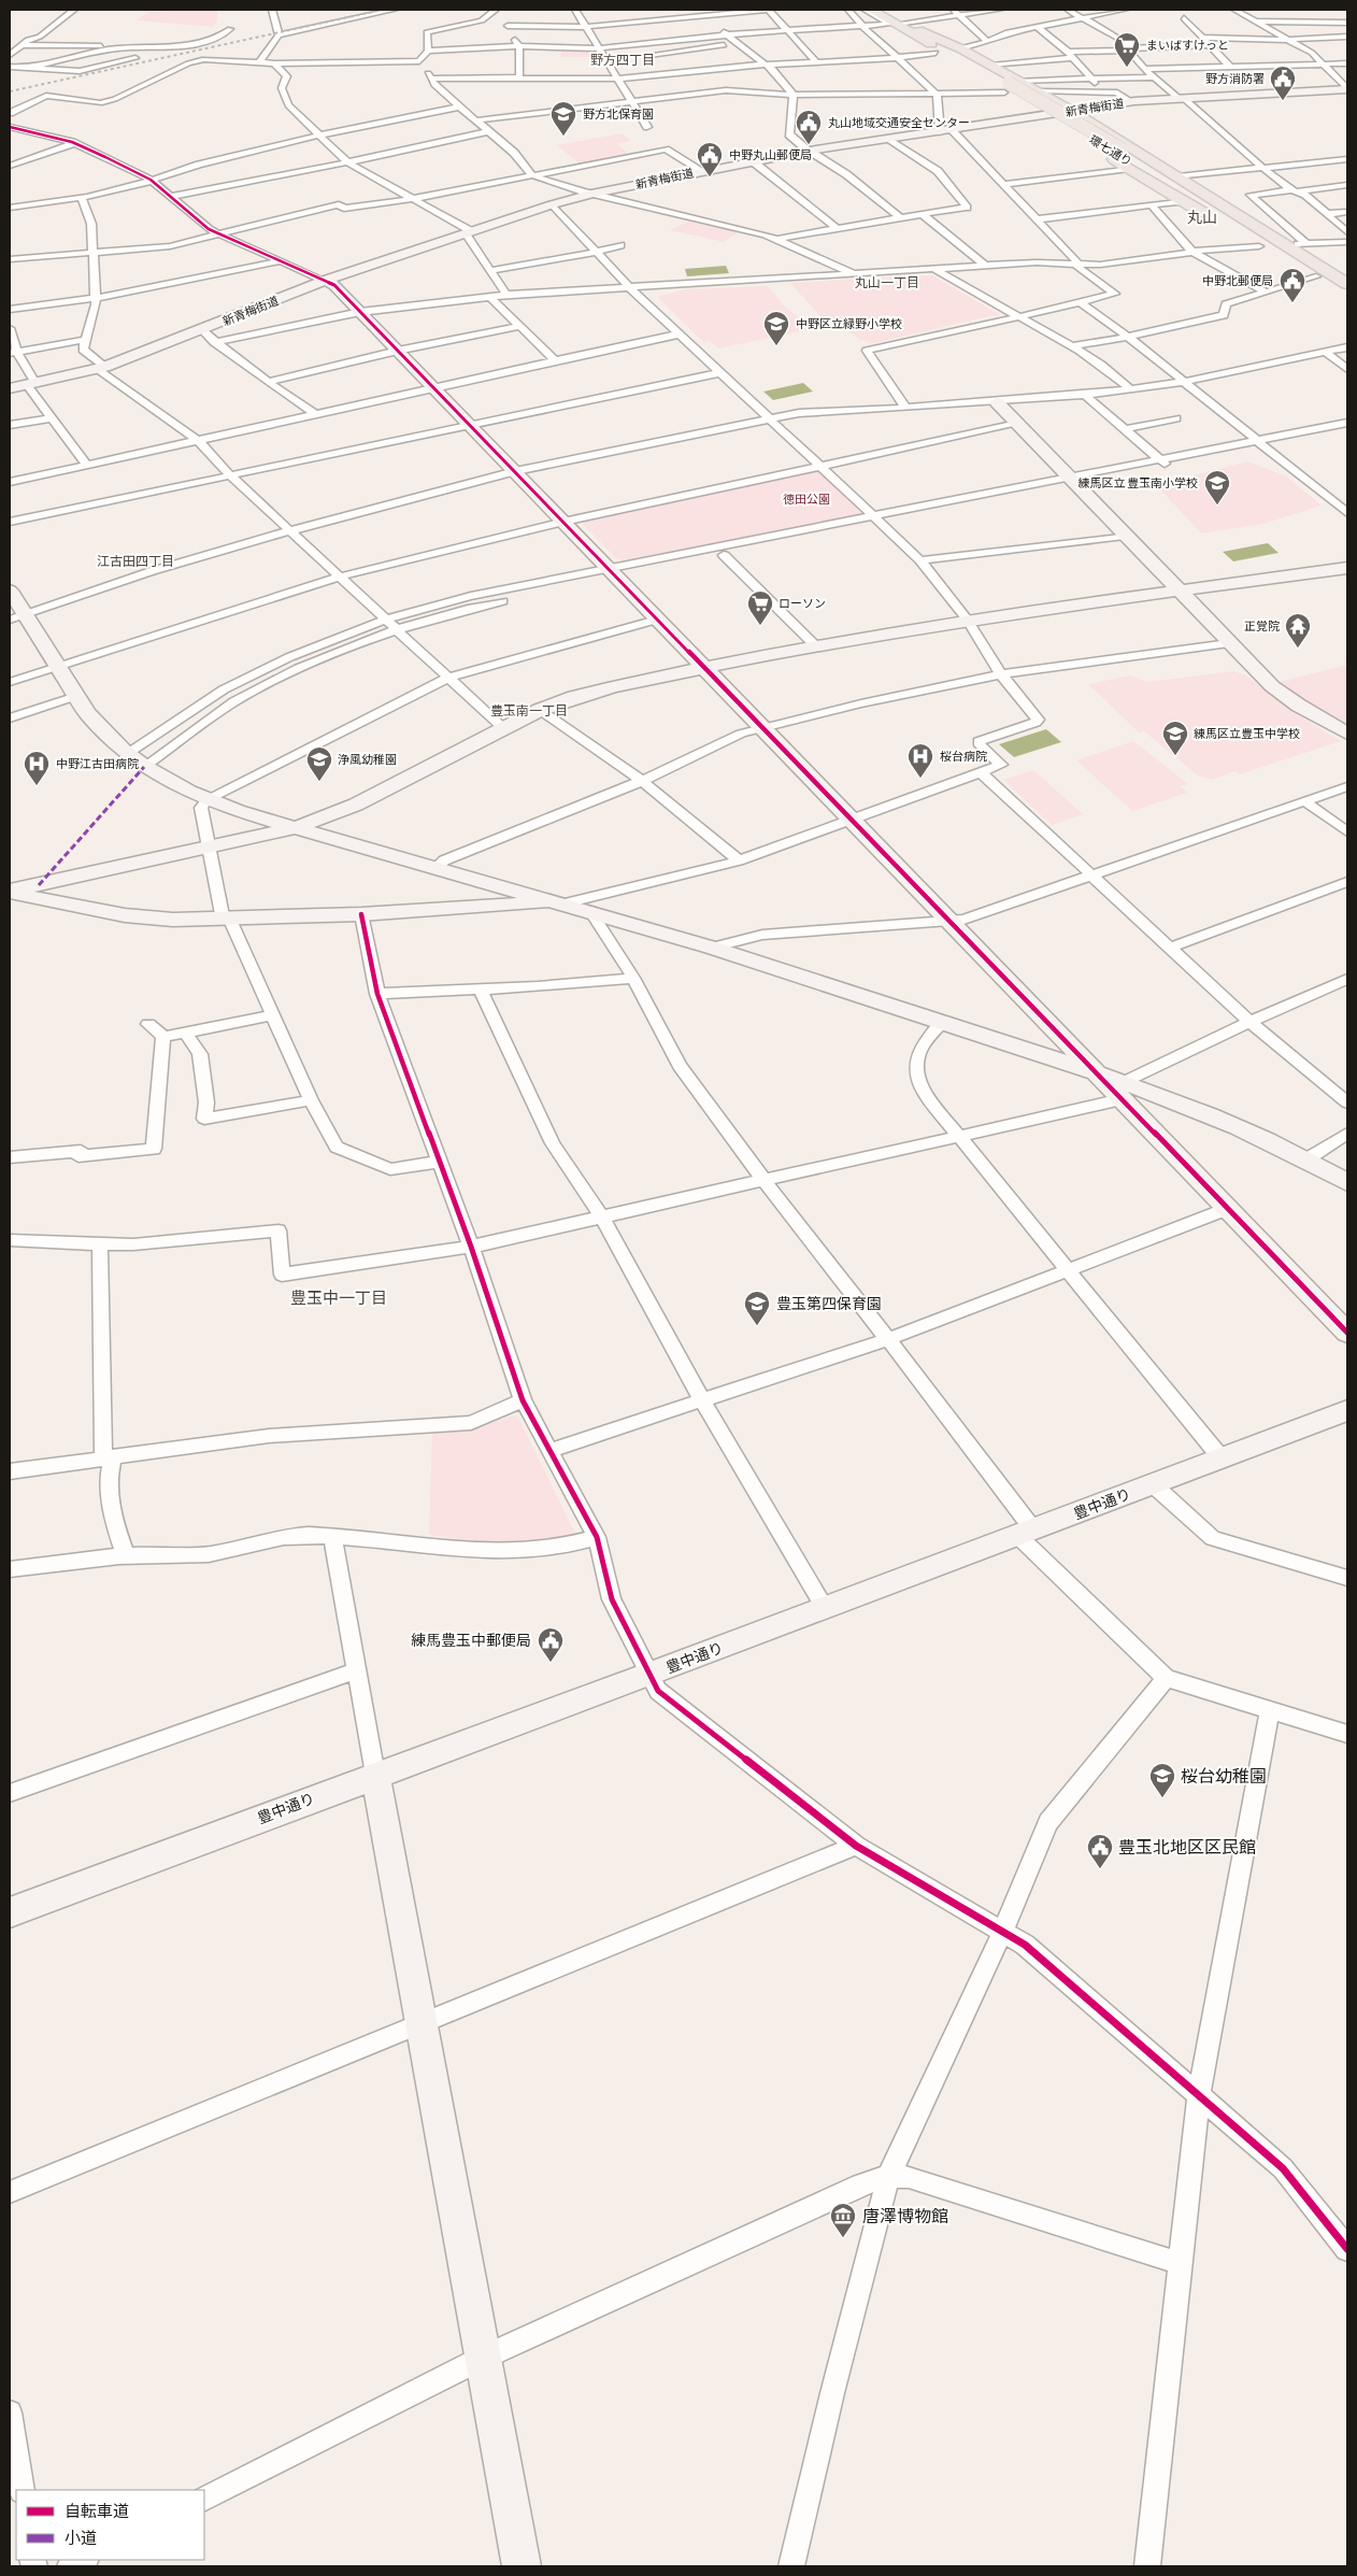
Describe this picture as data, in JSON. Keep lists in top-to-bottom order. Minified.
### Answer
{"streets":{"main road":["環七通り"],"street":["新青梅街道","豊中通り"]},"districts":["野方四丁目","丸山","丸山一丁目","江古田四丁目","豊玉南一丁目","豊玉中一丁目"],"parks":["徳田公園"],"places":{"supermarket":["まいばすけっと","ローソン"],"public building":["野方消防署","丸山地域交通安全センター","中野丸山郵便局","中野北郵便局","練馬豊玉中郵便局","豊玉北地区区民館"],"school or university":["野方北保育園","中野区立緑野小学校","練馬区立 豊玉南小学校","練馬区立豊玉中学校","浄風幼稚園","豊玉第四保育園","桜台幼稚園"],"temple":["正覚院"],"hospital":["桜台病院","中野江古田病院"],"museum":["唐澤博物館"]},"legend":["自転車道","小道"]}
